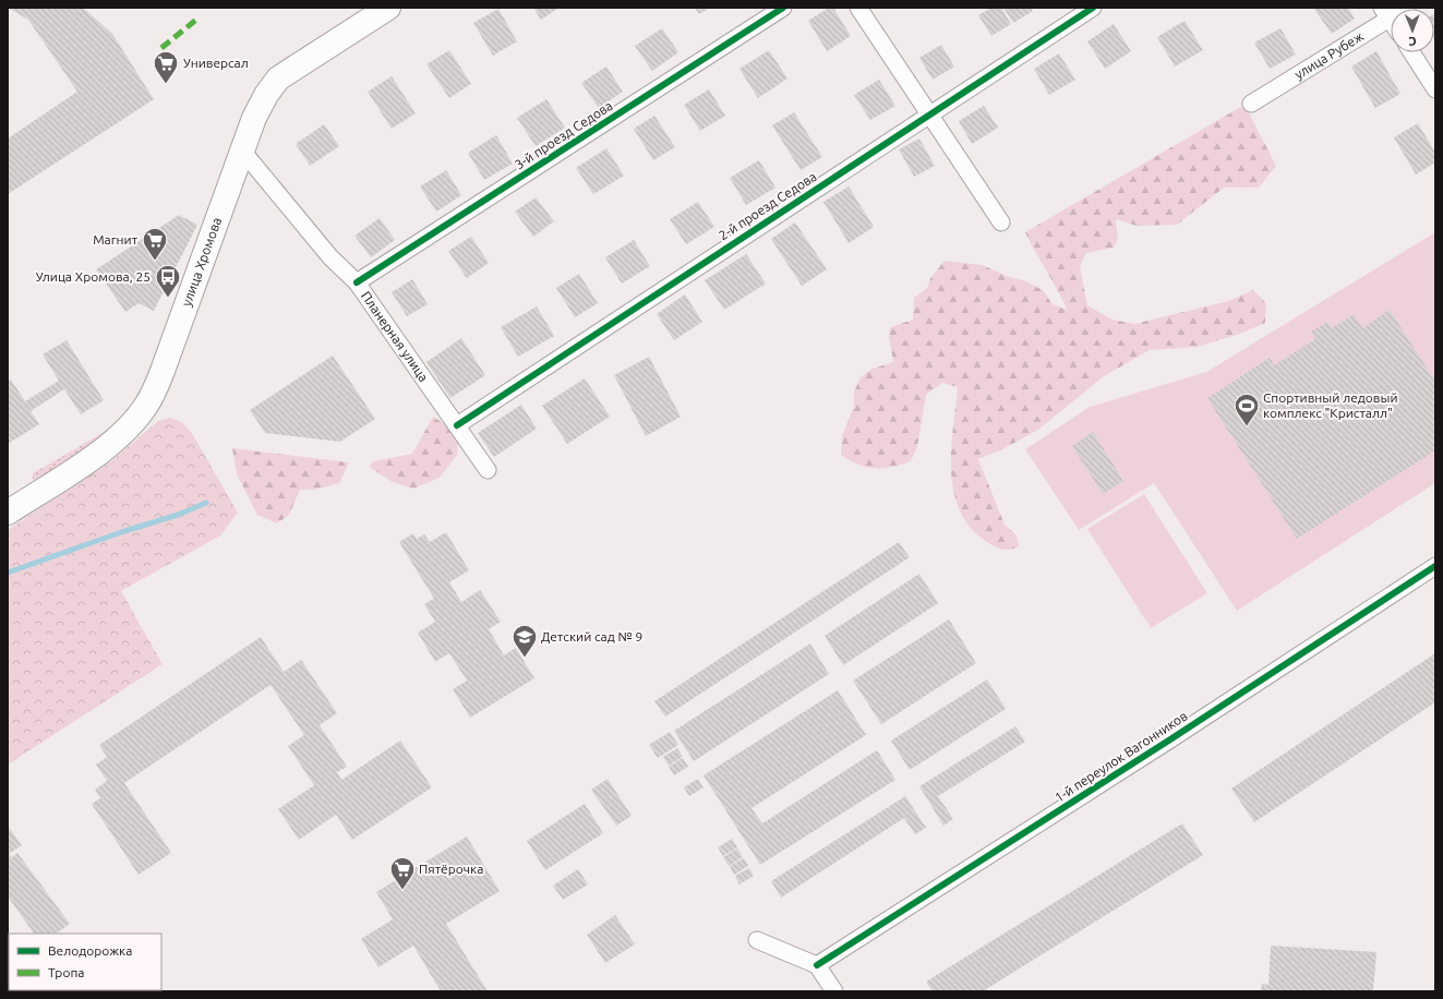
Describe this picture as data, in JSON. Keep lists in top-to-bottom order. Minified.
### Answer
{"streets":{"main road":["улица Хромова"],"street":["улица Рубеж","3-й проезд Седова","2-й проезд Седова","Планерная улица","1-й переулок Вагонников"]},"crossings":[["3-й проезд Седова","Планерная улица"],["2-й проезд Седова","Планерная улица"],["улица Хромова","Планерная улица"]],"places":{"supermarket":["Универсал","Магнит","Пятёрочка"],"bus stop":["Улица Хромова, 25"],"sports":["Спортивный ледовый комплекс \"Кристалл\""],"school or university":["Детский сад № 9"]},"legend":["Велодорожка","Тропа"],"north":"bottom"}
